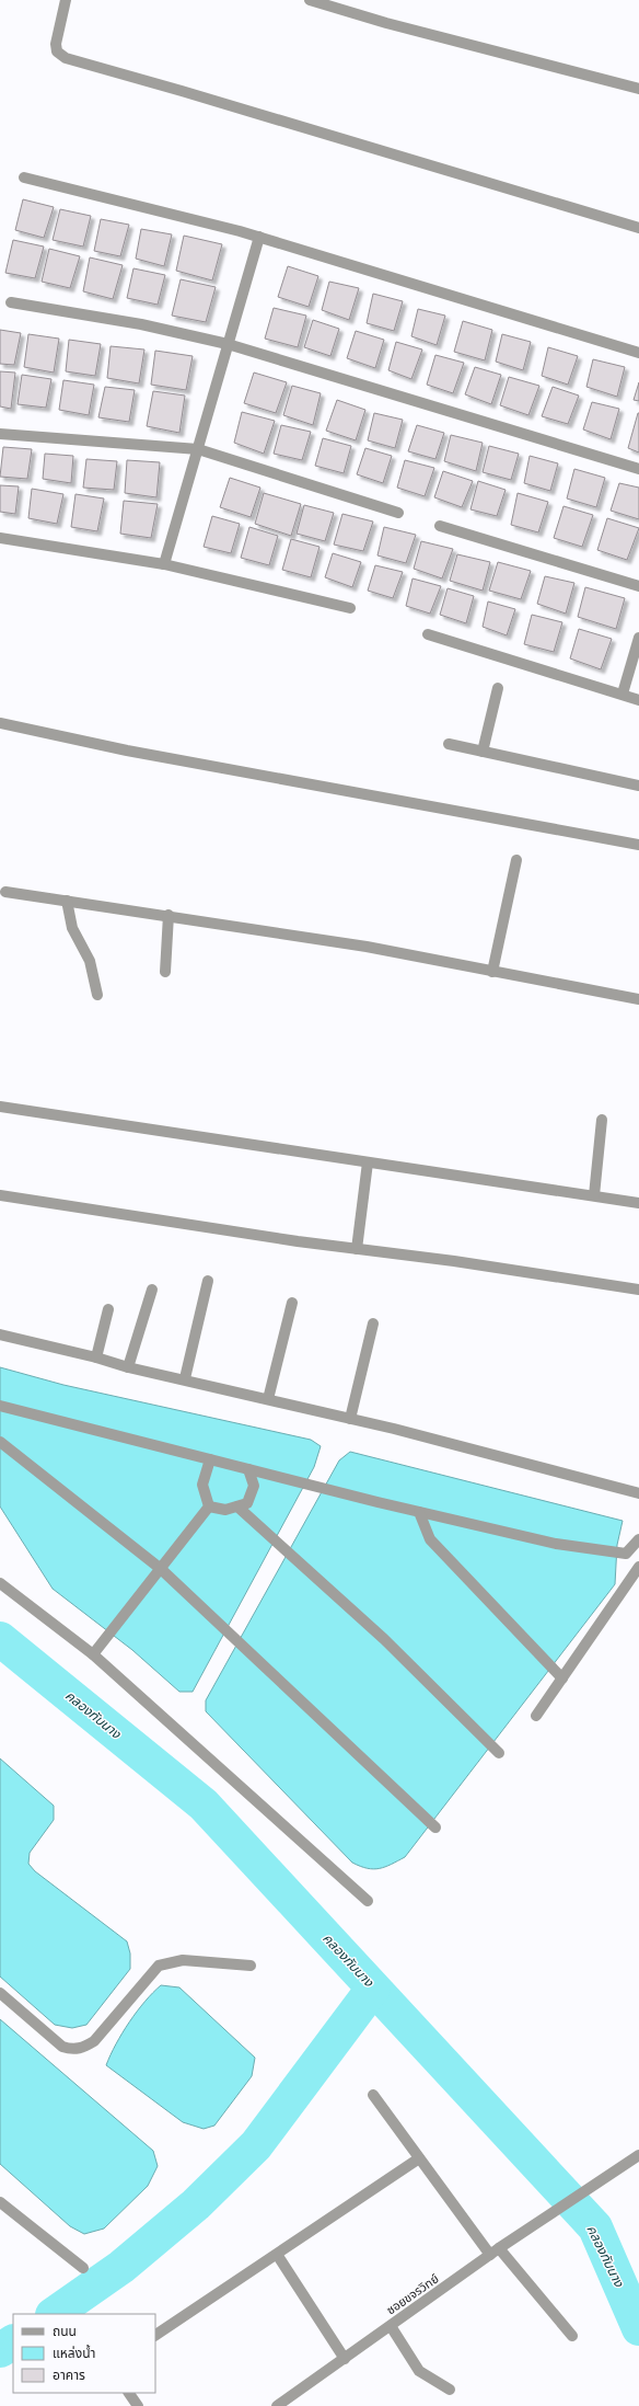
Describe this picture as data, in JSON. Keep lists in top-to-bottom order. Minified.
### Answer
{"streets":{"street":["ซอยขจรวิทย์"]},"water":["คลองทับนาง"],"legend":["ถนน","แหล่งน้ำ","อาคาร"]}
